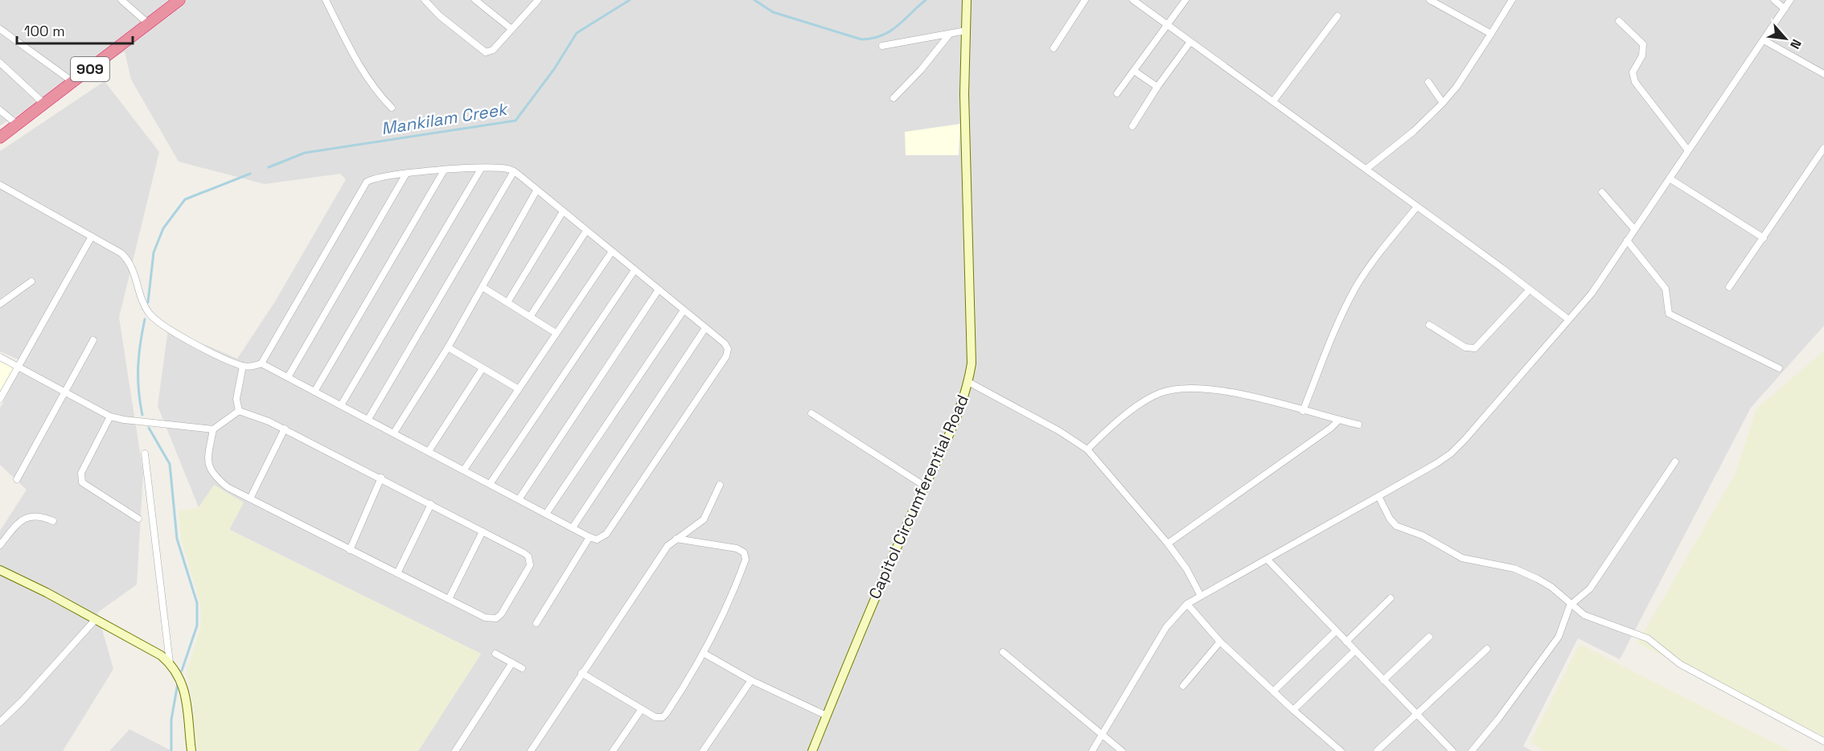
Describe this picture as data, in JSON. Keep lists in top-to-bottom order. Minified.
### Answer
{"streets":{"highway":["909"],"main road":["Capitol Circumferential Road"]},"water":["Mankilam Creek"],"scale_bar":"100 m","north":"bottom right"}
